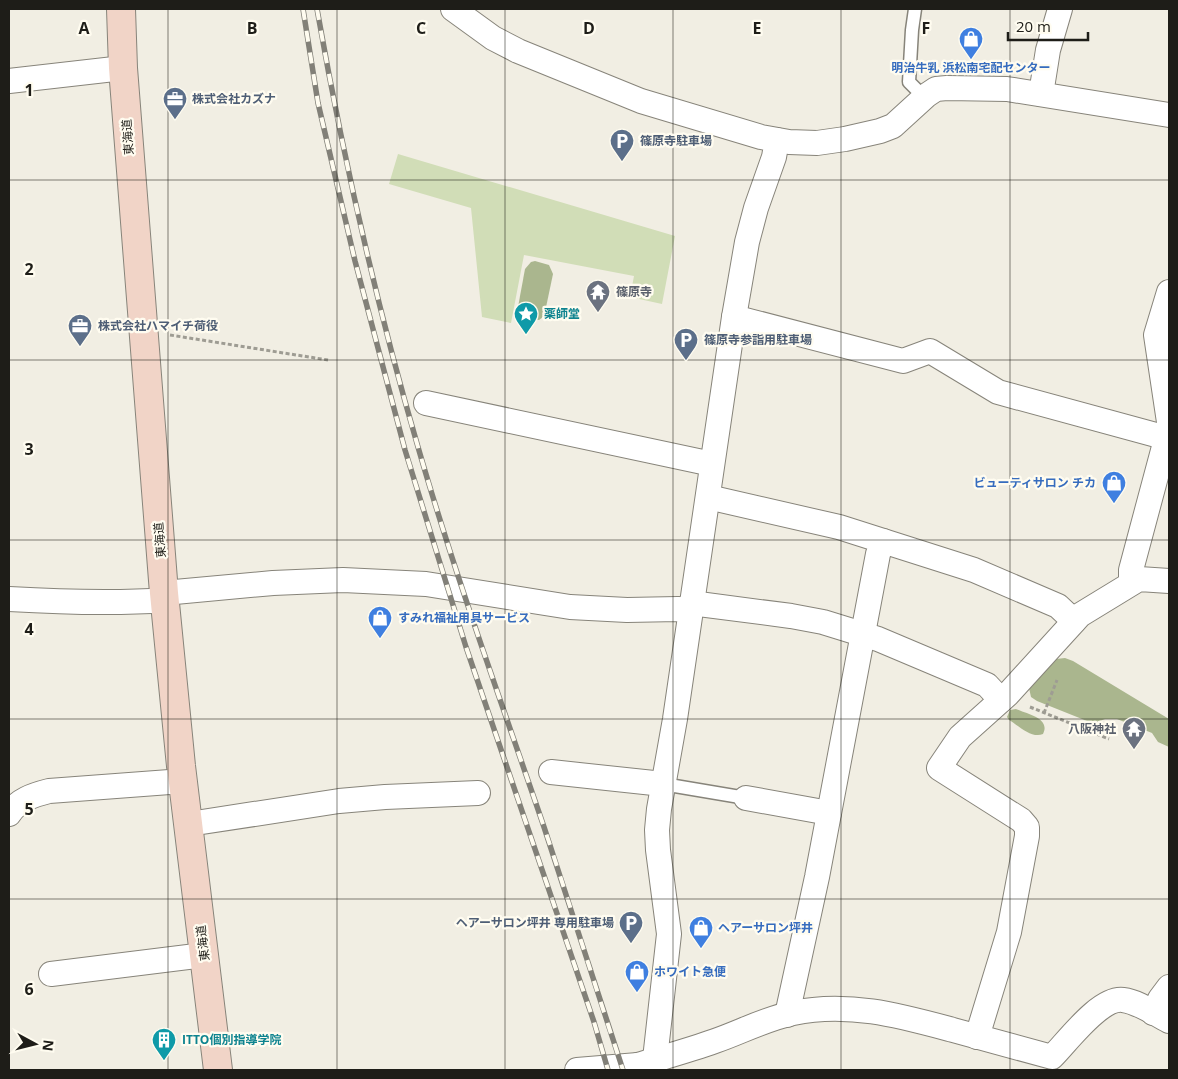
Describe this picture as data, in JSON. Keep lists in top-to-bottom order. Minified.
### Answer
{"streets":{"main road":["東海道"]},"places":{"shop":["明治牛乳 浜松南宅配センター","ビューティサロン チカ","すみれ福祉用具サービス","ヘアーサロン坪井","ホワイト急便"],"office":["株式会社カズナ","株式会社ハマイチ荷役"],"parking":["篠原寺駐車場","篠原寺参詣用駐車場","ヘアーサロン坪井 専用駐車場"],"temple":["篠原寺","八阪神社"],"place":["薬師堂"],"building":["ITTO個別指導学院"]},"scale_bar":"20 m","north":"right","grid":{"columns":["A","B","C","D","E","F"],"rows":["1","2","3","4","5","6"]}}
